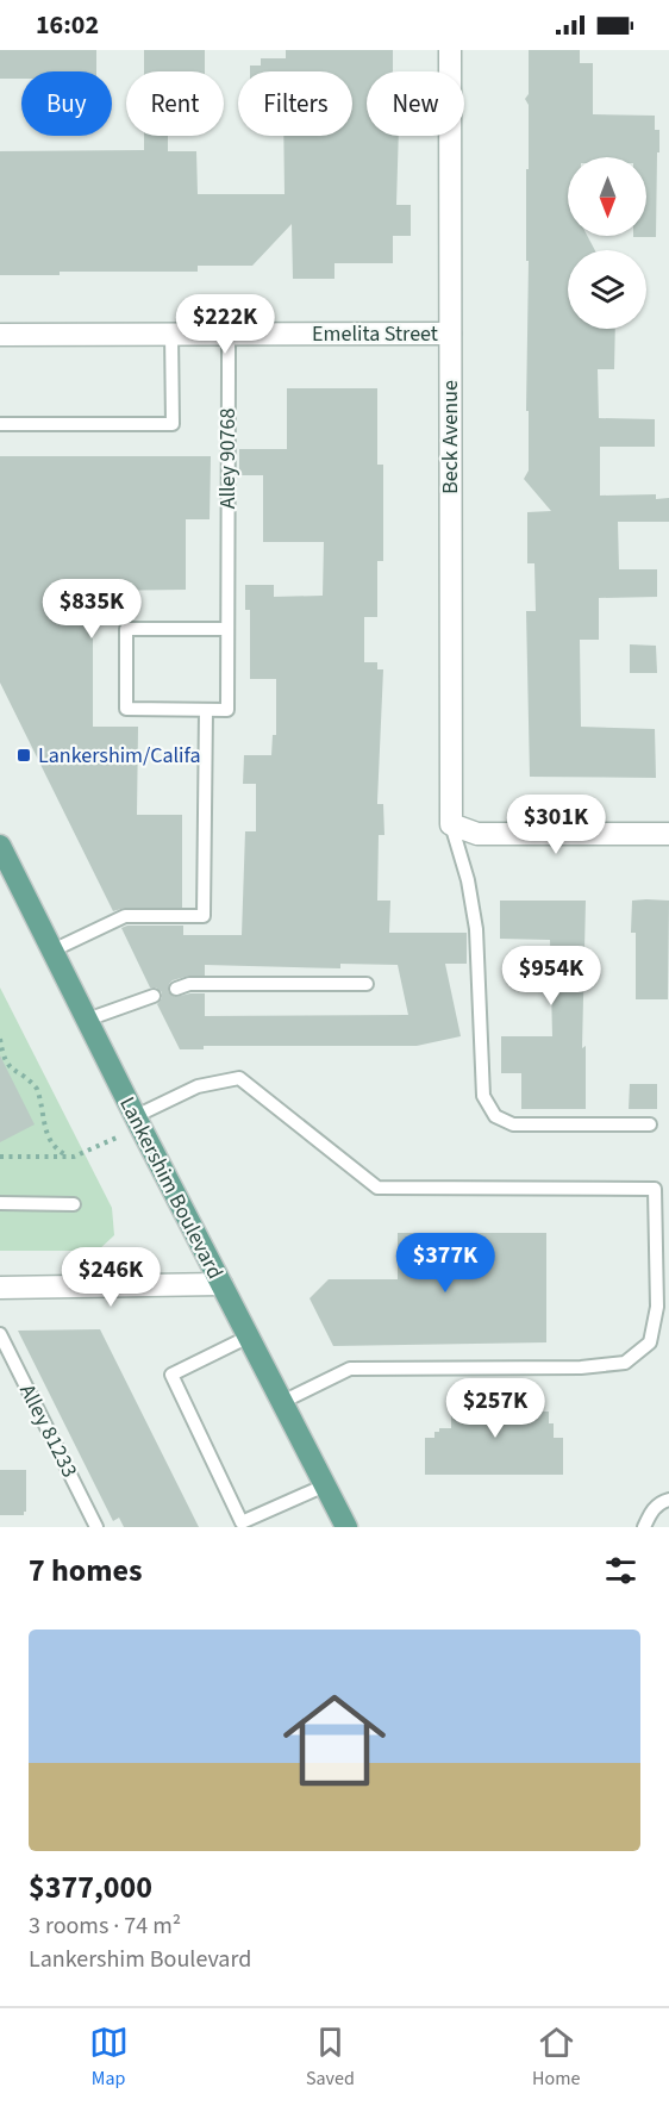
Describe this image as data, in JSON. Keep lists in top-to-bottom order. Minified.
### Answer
{"streets":{"main road":["Lankershim Boulevard"],"street":["Emelita Street","Beck Avenue"],"lane":["Alley 90768","Alley 81233"]},"crossings":[["Emelita Street","Beck Avenue"],["Emelita Street","Alley 90768"]],"places":{"transit":["Lankershim/Califa"]},"north":"bottom","page":{"status":"16:02","chip":["Buy","Rent","Filters","New"],"price":["$222K","$835K","$301K","$954K","$377K","$246K","$257K"],"heading":"7 homes","list":[{"name":"$377,000","note":"3 rooms · 74 m² · Lankershim Boulevard"}],"tabs":["Map","Saved","Home"]}}
